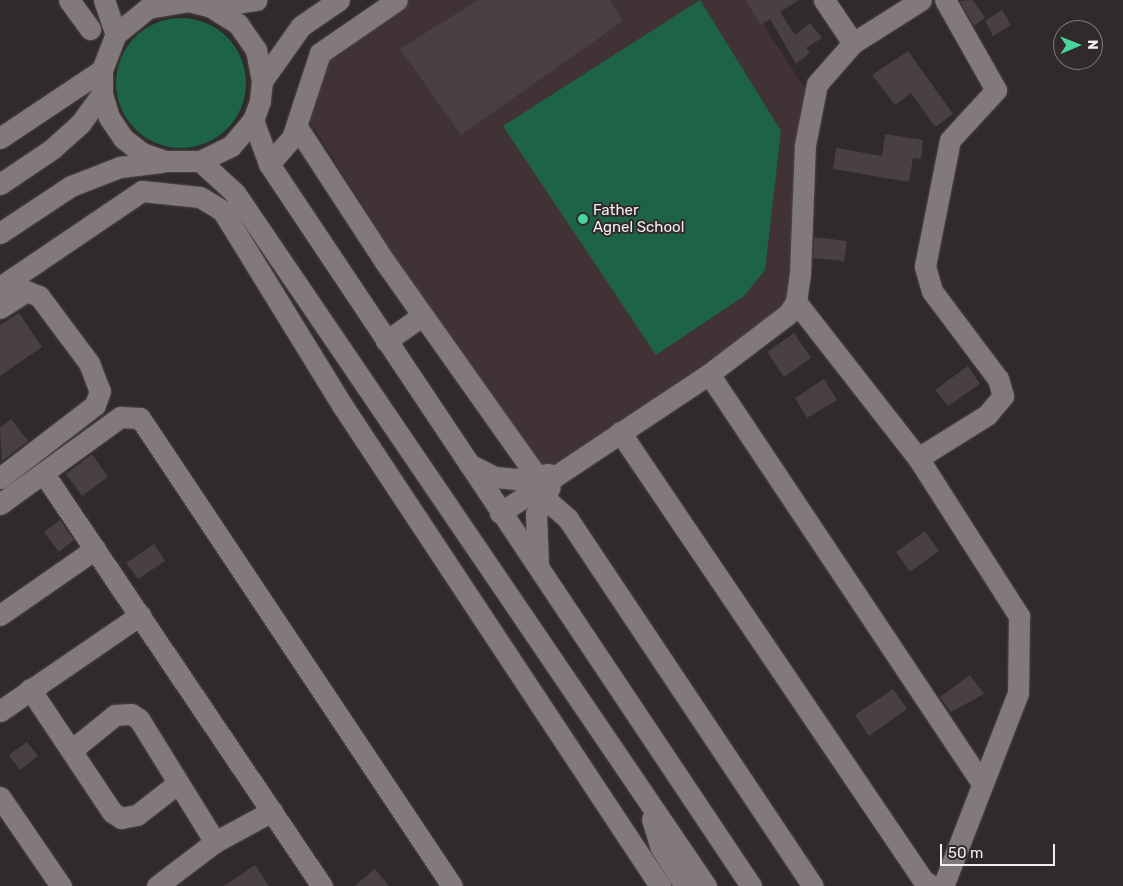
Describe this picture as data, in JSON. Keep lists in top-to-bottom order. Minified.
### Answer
{"places":["Father Agnel School"],"scale_bar":"50 m","north":"right"}
